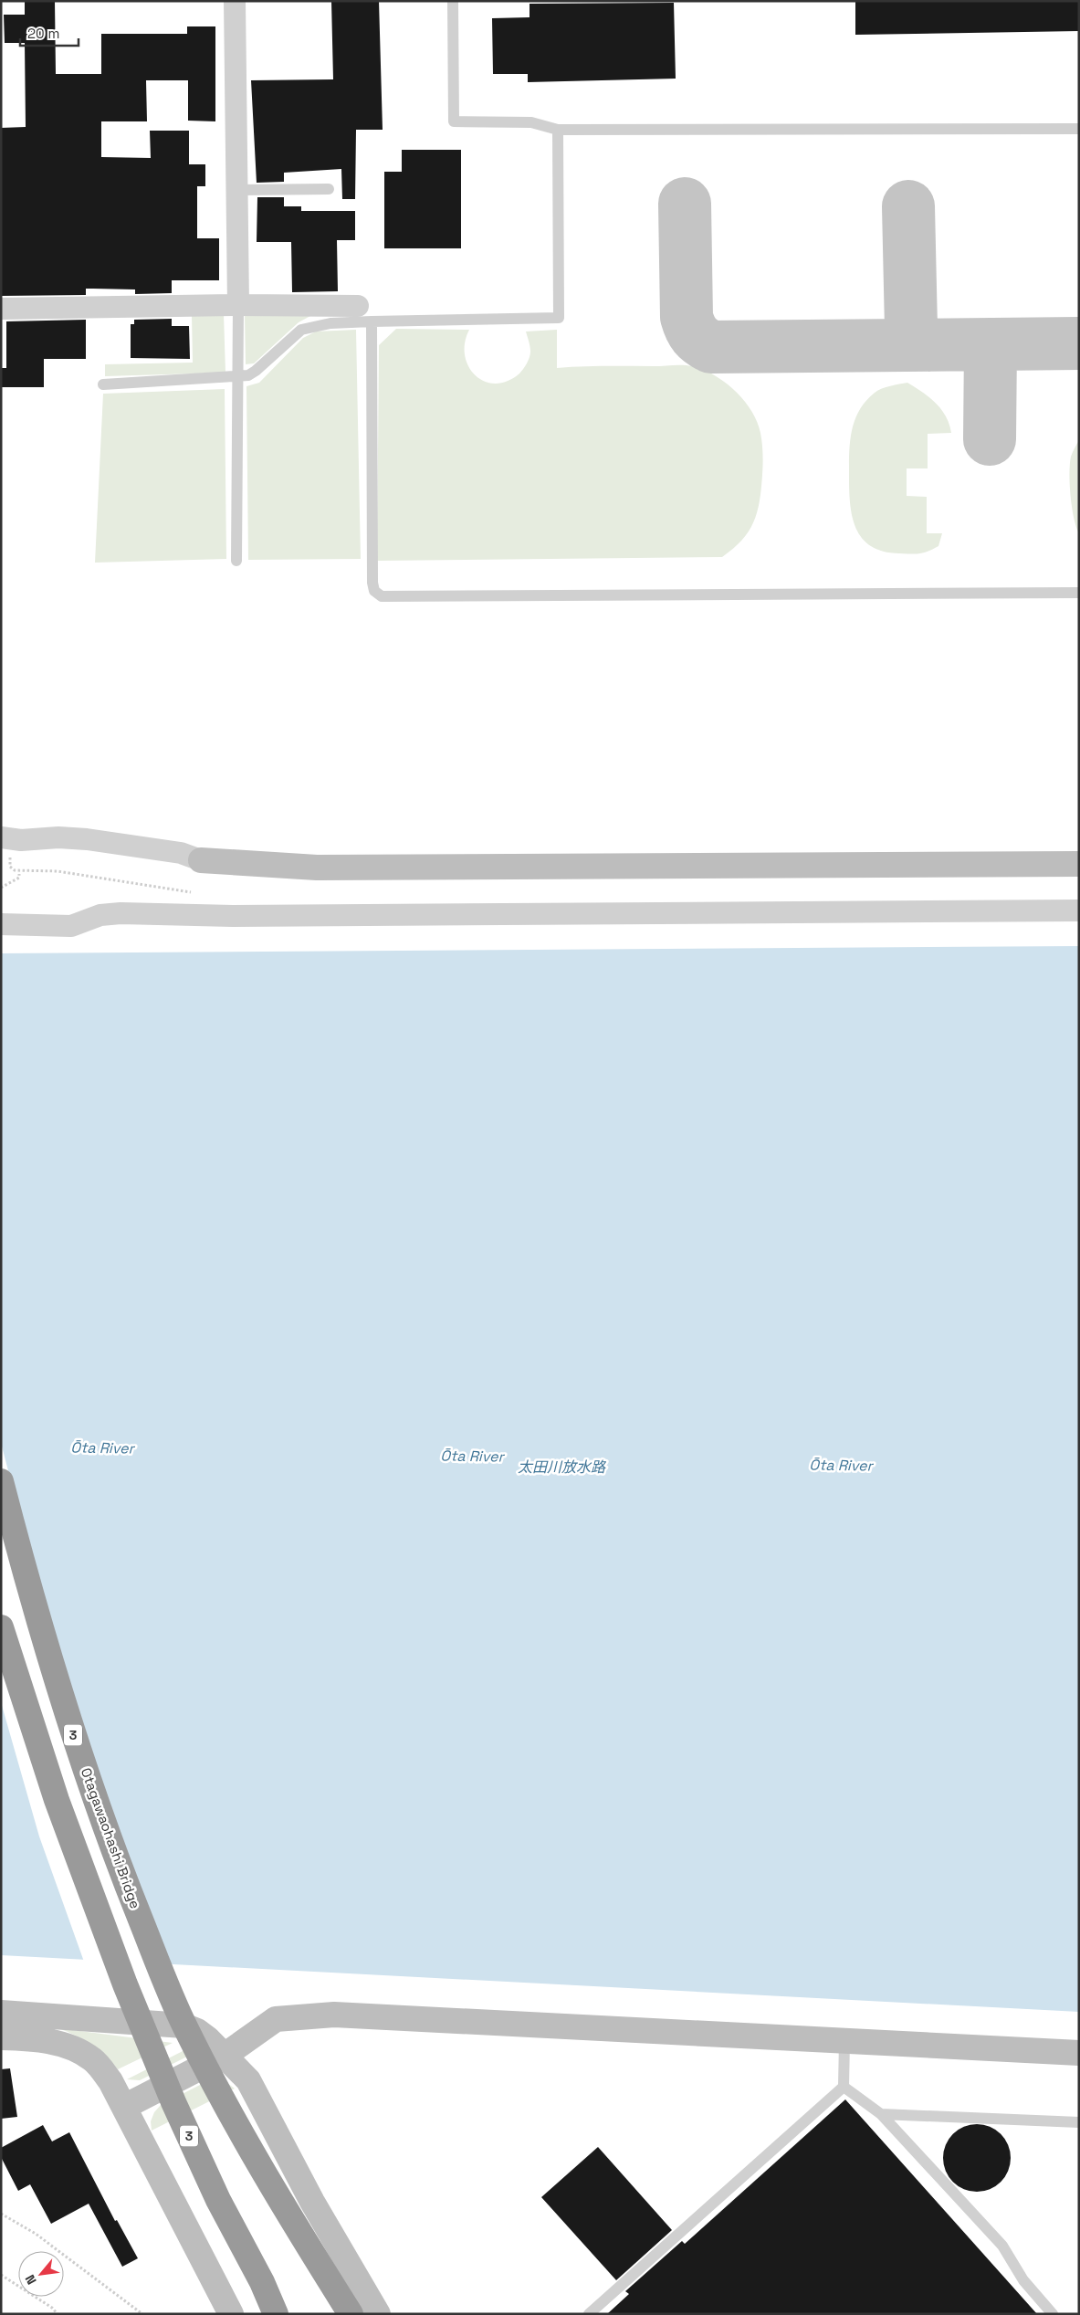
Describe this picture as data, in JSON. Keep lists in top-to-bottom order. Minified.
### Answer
{"streets":{"highway":["3","Otagawaohashi Bridge"]},"water":["Ōta River","太田川放水路"],"scale_bar":"20 m","north":"bottom left"}
